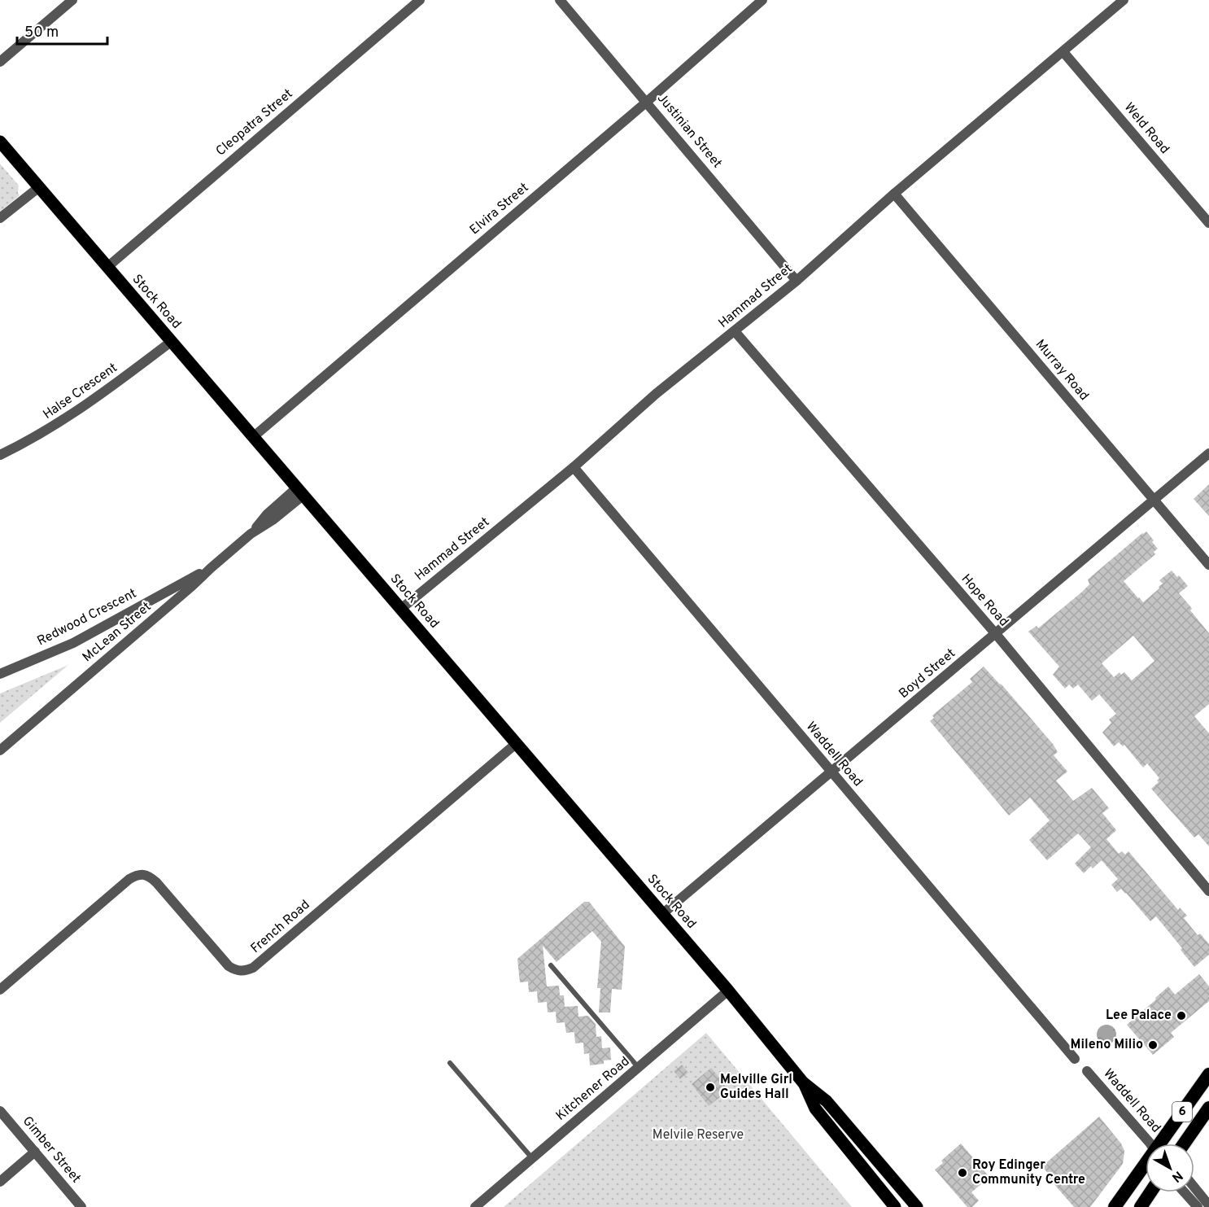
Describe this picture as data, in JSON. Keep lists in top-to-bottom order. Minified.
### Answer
{"streets":{"highway":["6"],"main road":["Stock Road"],"street":["Cleopatra Street","Weld Road","Justinian Street","Elvira Street","Hammad Street","Murray Road","Halse Crescent","Hope Road","Redwood Crescent","McLean Street","Boyd Street","Waddell Road","French Road","Kitchener Road","Gimber Street"]},"crossings":[["Cleopatra Street","Stock Road"],["Weld Road","Hammad Street"],["Justinian Street","Elvira Street"],["Justinian Street","Hammad Street"],["Elvira Street","Stock Road"],["Hammad Street","Stock Road"],["Hammad Street","Murray Road"],["Hammad Street","Hope Road"],["Hammad Street","Waddell Road"],["Stock Road","Halse Crescent"],["Stock Road","McLean Street"],["Stock Road","Boyd Street"],["Stock Road","French Road"],["Stock Road","Kitchener Road"],["Murray Road","Boyd Street"],["Hope Road","Boyd Street"],["Redwood Crescent","McLean Street"],["Boyd Street","Waddell Road"]],"parks":["Melvile Reserve"],"places":["Lee Palace","Mileno Milio","Melville Girl Guides Hall","Roy Edinger Community Centre"],"scale_bar":"50 m","north":"bottom right"}
